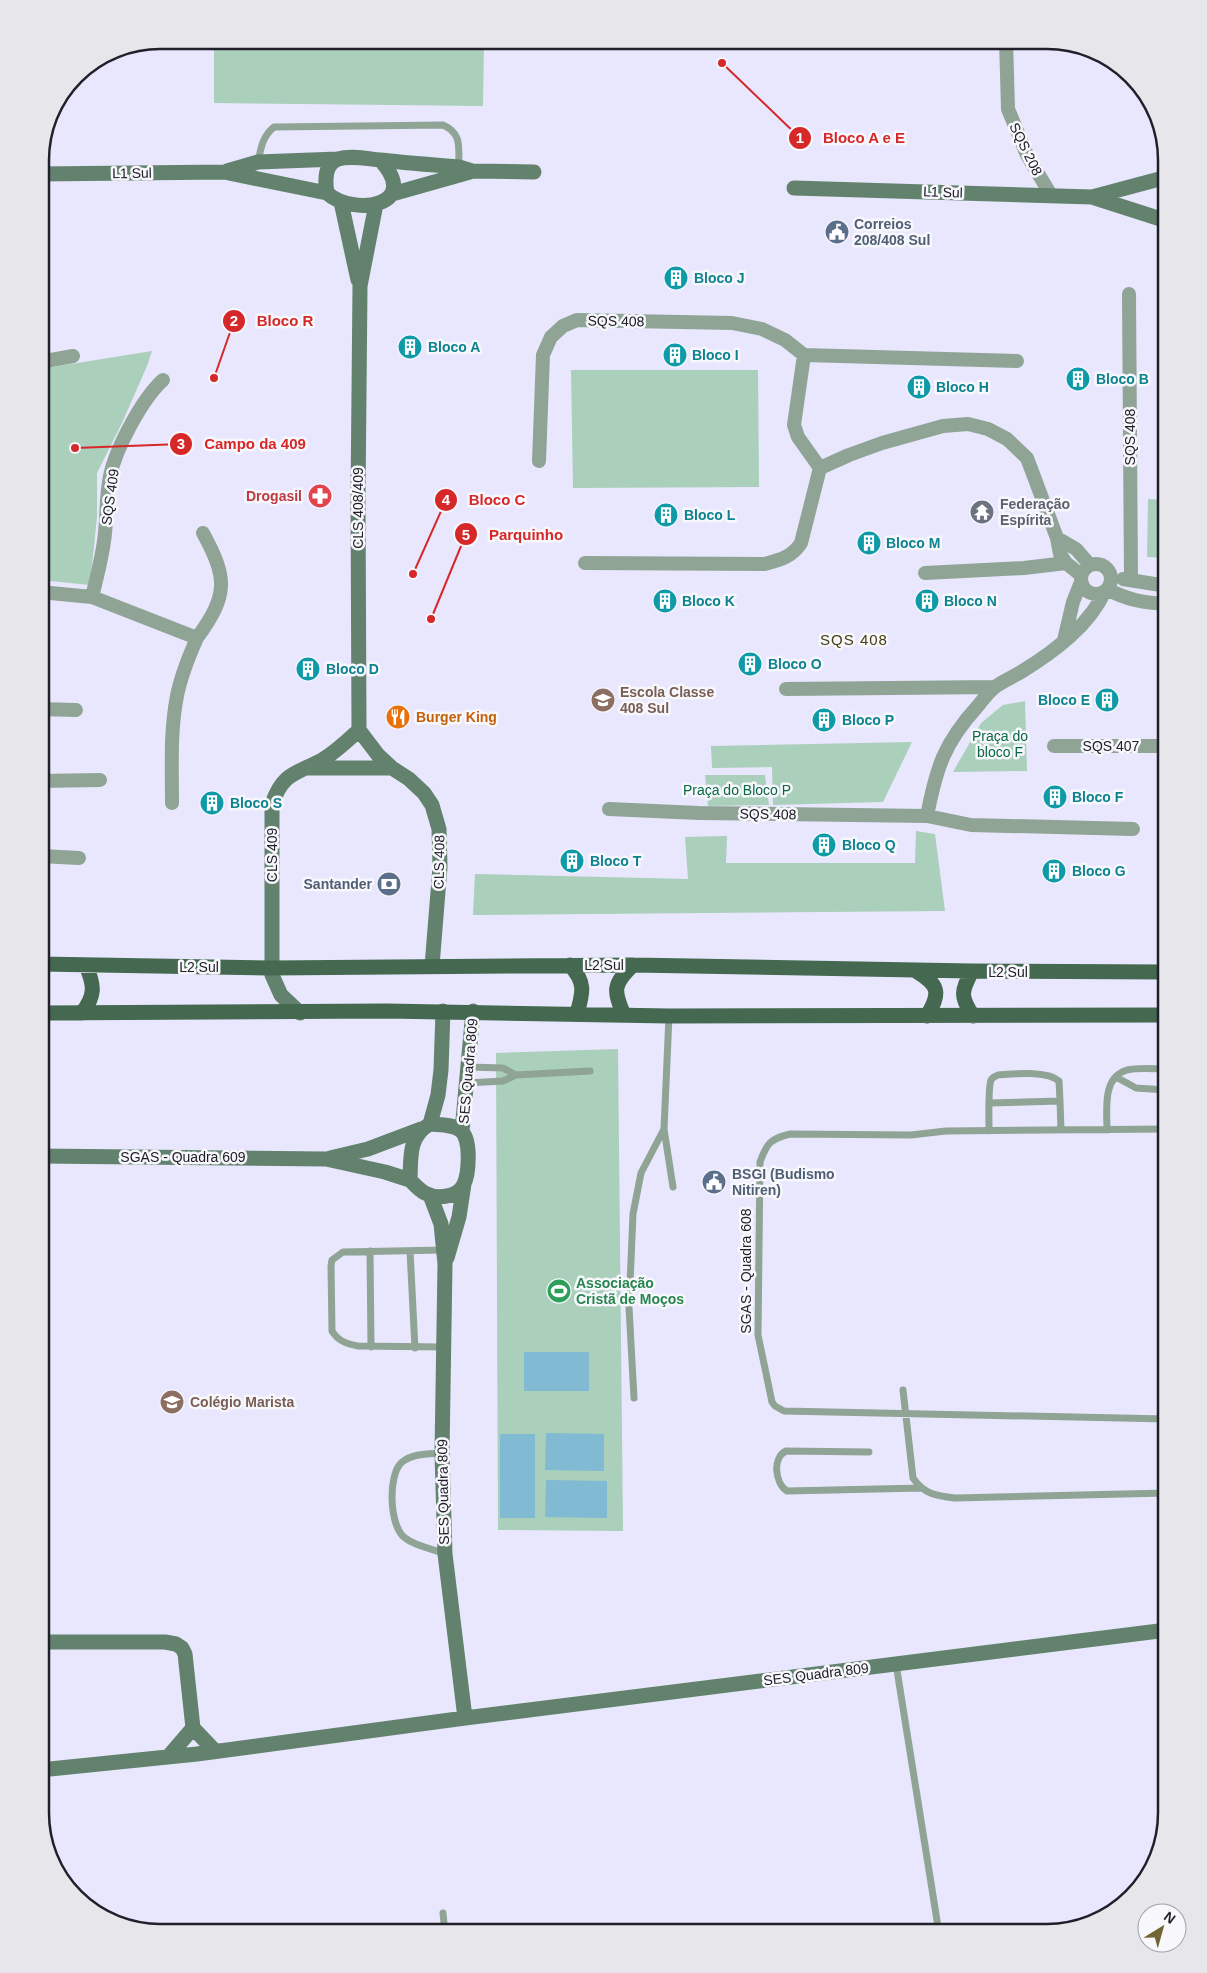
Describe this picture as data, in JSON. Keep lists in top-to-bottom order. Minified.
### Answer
{"streets":{"main road":["L2 Sul"],"street":["SQS 208","L1 Sul","SQS 408","SQS 409","CLS 408/409","SQS 407","CLS 409","CLS 408","SES Quadra 809","SGAS - Quadra 609"],"lane":["SGAS - Quadra 608"]},"crossings":[["SQS 208","L1 Sul"],["L1 Sul","CLS 408/409"],["CLS 408/409","CLS 409"],["CLS 408/409","CLS 408"],["CLS 409","CLS 408"],["CLS 409","L2 Sul"],["CLS 408","L2 Sul"],["SES Quadra 809","SGAS - Quadra 609"]],"districts":["SQS 408"],"parks":["Praça do bloco F","Praça do Bloco P"],"places":{"other":["Bloco A e E","Bloco R","Campo da 409","Bloco C","Parquinho"],"public building":["Correios 208/408 Sul","BSGI (Budismo Nitiren)"],"building":["Bloco J","Bloco A","Bloco I","Bloco B","Bloco H","Bloco L","Bloco M","Bloco K","Bloco N","Bloco O","Bloco D","Bloco E","Bloco P","Bloco F","Bloco S","Bloco Q","Bloco T","Bloco G"],"pharmacy":["Drogasil"],"temple":["Federação Espírita"],"school or university":["Escola Classe 408 Sul","Colégio Marista"],"restaurant":["Burger King"],"bank":["Santander"],"sports":["Associação Cristã de Moços"]},"north":"top right"}
